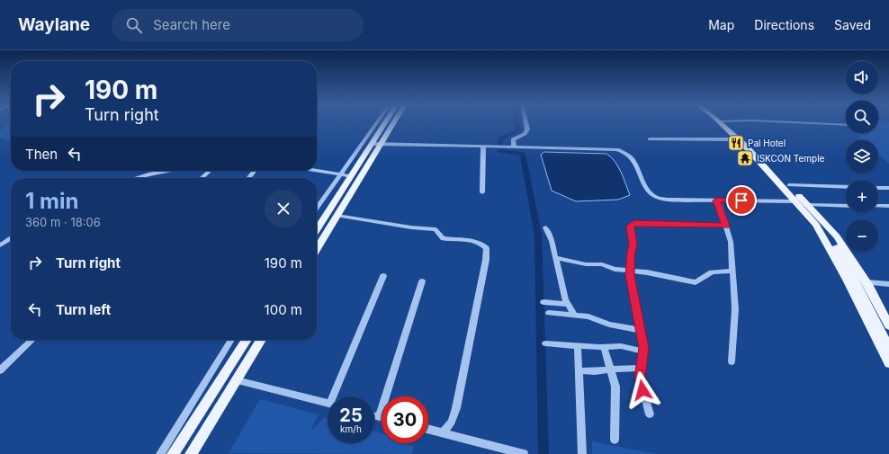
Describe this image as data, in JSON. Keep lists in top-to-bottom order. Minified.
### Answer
{"places":{"restaurant":["Pal Hotel"],"temple":["ISKCON Temple"]},"page":{"header":"Waylane","search":"Search here","nav":["Map","Directions","Saved"],"map_buttons":["+","−"],"turn":["190 m","Turn right"],"then":"Then","heading":["1 min","360 m · 18:06"],"list":[{"name":"Turn right","value":"190 m"},{"name":"Turn left","value":"100 m"}],"speed":"25 km/h","limit":"30"}}
